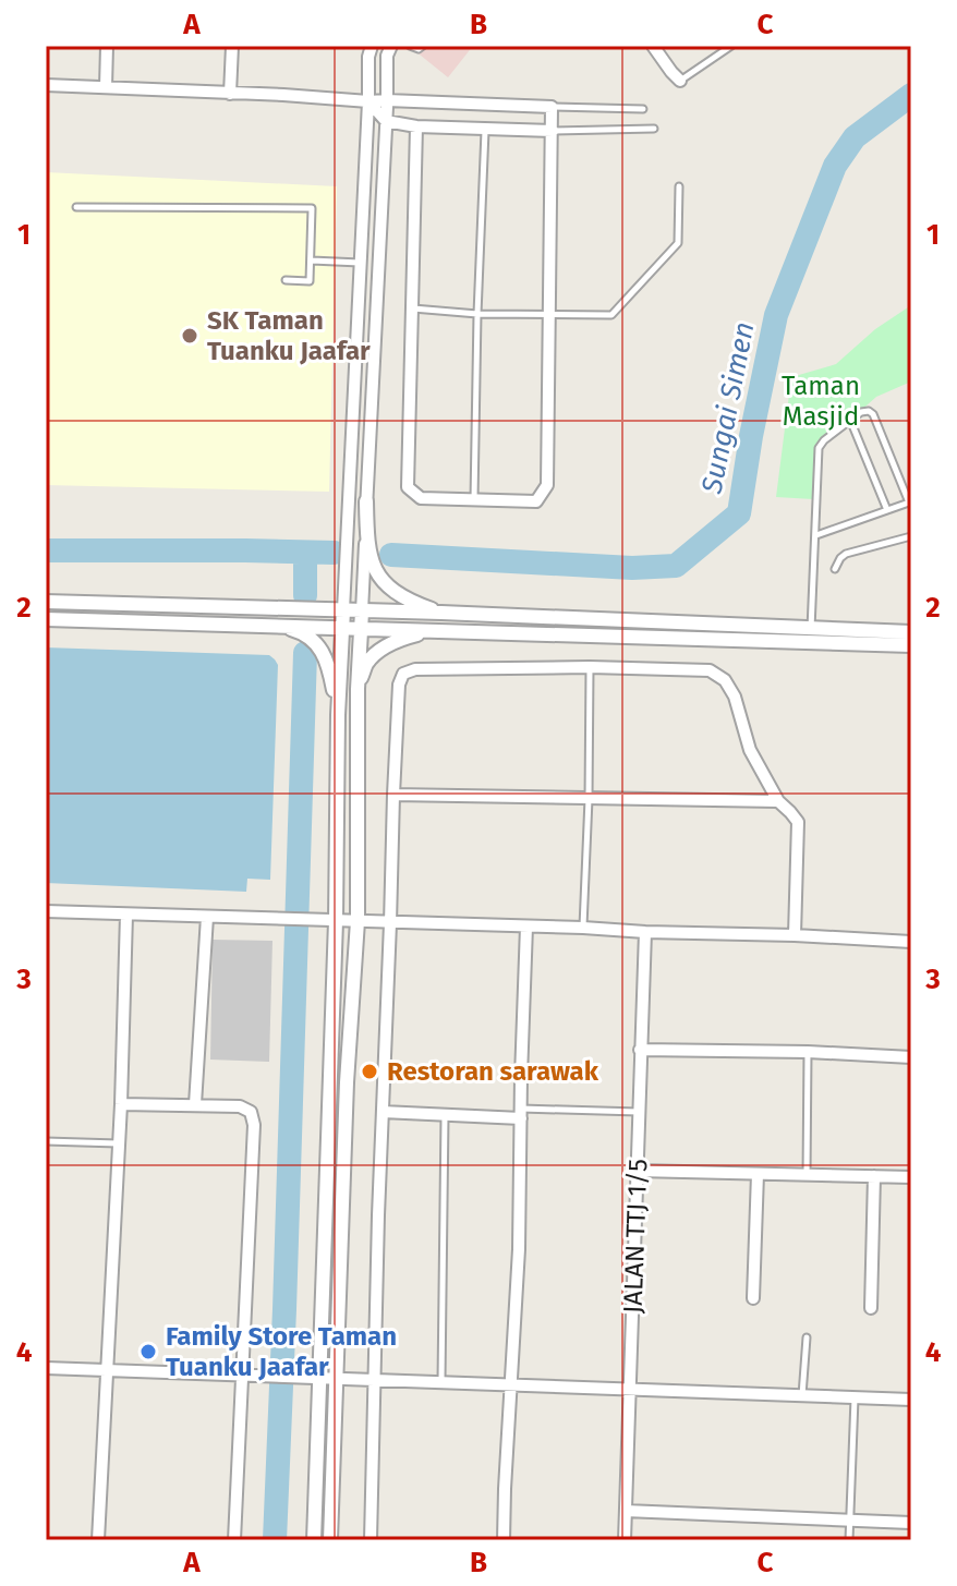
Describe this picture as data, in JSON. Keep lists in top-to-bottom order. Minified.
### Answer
{"streets":{"street":["JALAN TTJ 1/5"]},"water":["Sungai Simen"],"parks":["Taman Masjid"],"places":["SK Taman Tuanku Jaafar","Restoran sarawak","Family Store Taman Tuanku Jaafar"],"grid":{"columns":["A","B","C"],"rows":["1","2","3","4"]}}
